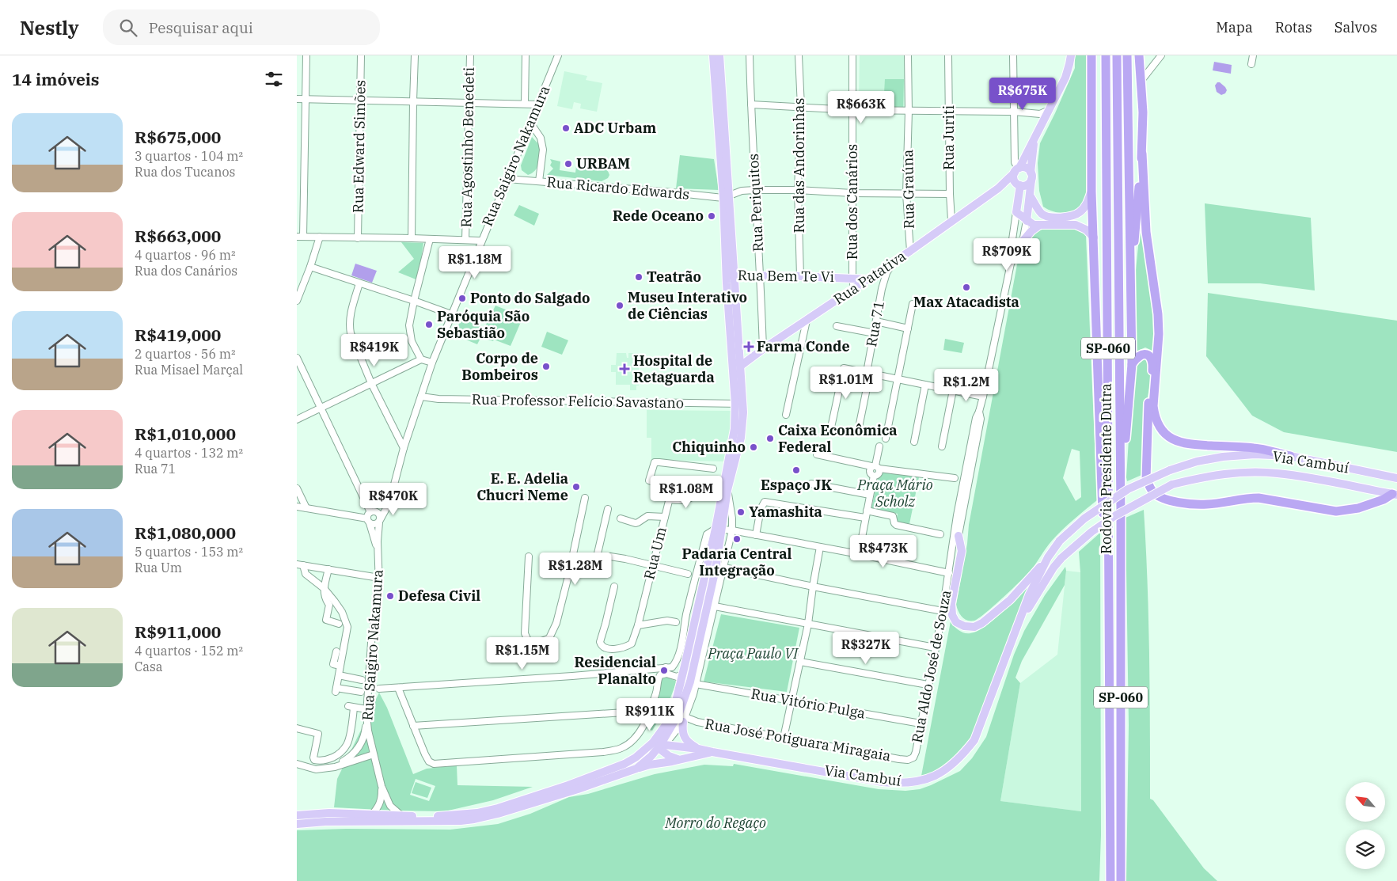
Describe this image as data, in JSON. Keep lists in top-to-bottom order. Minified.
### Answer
{"streets":{"highway":["SP-060","Rodovia Presidente Dutra"],"main road":["Rua Bem Te Vi","Rua Patativa","Via Cambuí"],"street":["Rua Juriti","Rua Edward Simões","Rua Agostinho Benedeti","Rua Saigiro Nakamura","Rua das Andorinhas","Rua Ricardo Edwards","Rua Graúna","Rua dos Canários","Rua Periquitos","Rua 71","Rua Professor Felício Savastano","Rua Um","Rua Aldo José de Souza","Rua Vitório Pulga","Rua José Potiguara Miragaia"]},"crossings":[["Rua Juriti","Rua Ricardo Edwards"],["Rua Juriti","Rua Patativa"],["Rua Saigiro Nakamura","Rua Ricardo Edwards"],["Rua Saigiro Nakamura","Rua Professor Felício Savastano"],["Rua das Andorinhas","Rua Ricardo Edwards"],["Rua das Andorinhas","Rua Bem Te Vi"],["Rua Ricardo Edwards","Rua Graúna"],["Rua Ricardo Edwards","Rua dos Canários"],["Rua Ricardo Edwards","Rua Periquitos"],["Rua Graúna","Rua Patativa"],["Rua dos Canários","Rua Bem Te Vi"],["Rua dos Canários","Rua Patativa"],["Rua Periquitos","Rua Bem Te Vi"],["Rua Periquitos","Rua Patativa"],["Rua Bem Te Vi","Rua Patativa"],["Rua Patativa","Rua 71"],["Rua Aldo José de Souza","Rua Vitório Pulga"],["Rua Aldo José de Souza","Rua José Potiguara Miragaia"]],"parks":["Praça Mário Scholz","Praça Paulo VI","Morro do Regaço"],"places":{"other":["ADC Urbam","URBAM","Rede Oceano","Teatrão","Max Atacadista","Ponto do Salgado","Museu Interativo de Ciências","Paróquia São Sebastião","Corpo de Bombeiros","Caixa Econômica Federal","Chiquinho","Espaço JK","E. E. Adelia Chucri Neme","Yamashita","Padaria Central Integração","Defesa Civil","Residencial Planalto"],"health":["Farma Conde","Hospital de Retaguarda"]},"north":"top left","page":{"header":"Nestly","search":"Pesquisar aqui","nav":["Mapa","Rotas","Salvos"],"heading":"14 imóveis","price":["R$675K","R$663K","R$709K","R$1.18M","R$419K","R$1.01M","R$1.2M","R$1.08M","R$470K","R$473K","R$1.28M","R$327K","R$1.15M","R$911K"],"list":[{"name":"R$675,000","note":"3 quartos · 104 m² · Rua dos Tucanos"},{"name":"R$663,000","note":"4 quartos · 96 m² · Rua dos Canários"},{"name":"R$419,000","note":"2 quartos · 56 m² · Rua Misael Marçal"},{"name":"R$1,010,000","note":"4 quartos · 132 m² · Rua 71"},{"name":"R$1,080,000","note":"5 quartos · 153 m² · Rua Um"},{"name":"R$911,000","note":"4 quartos · 152 m² · Casa"}]}}
